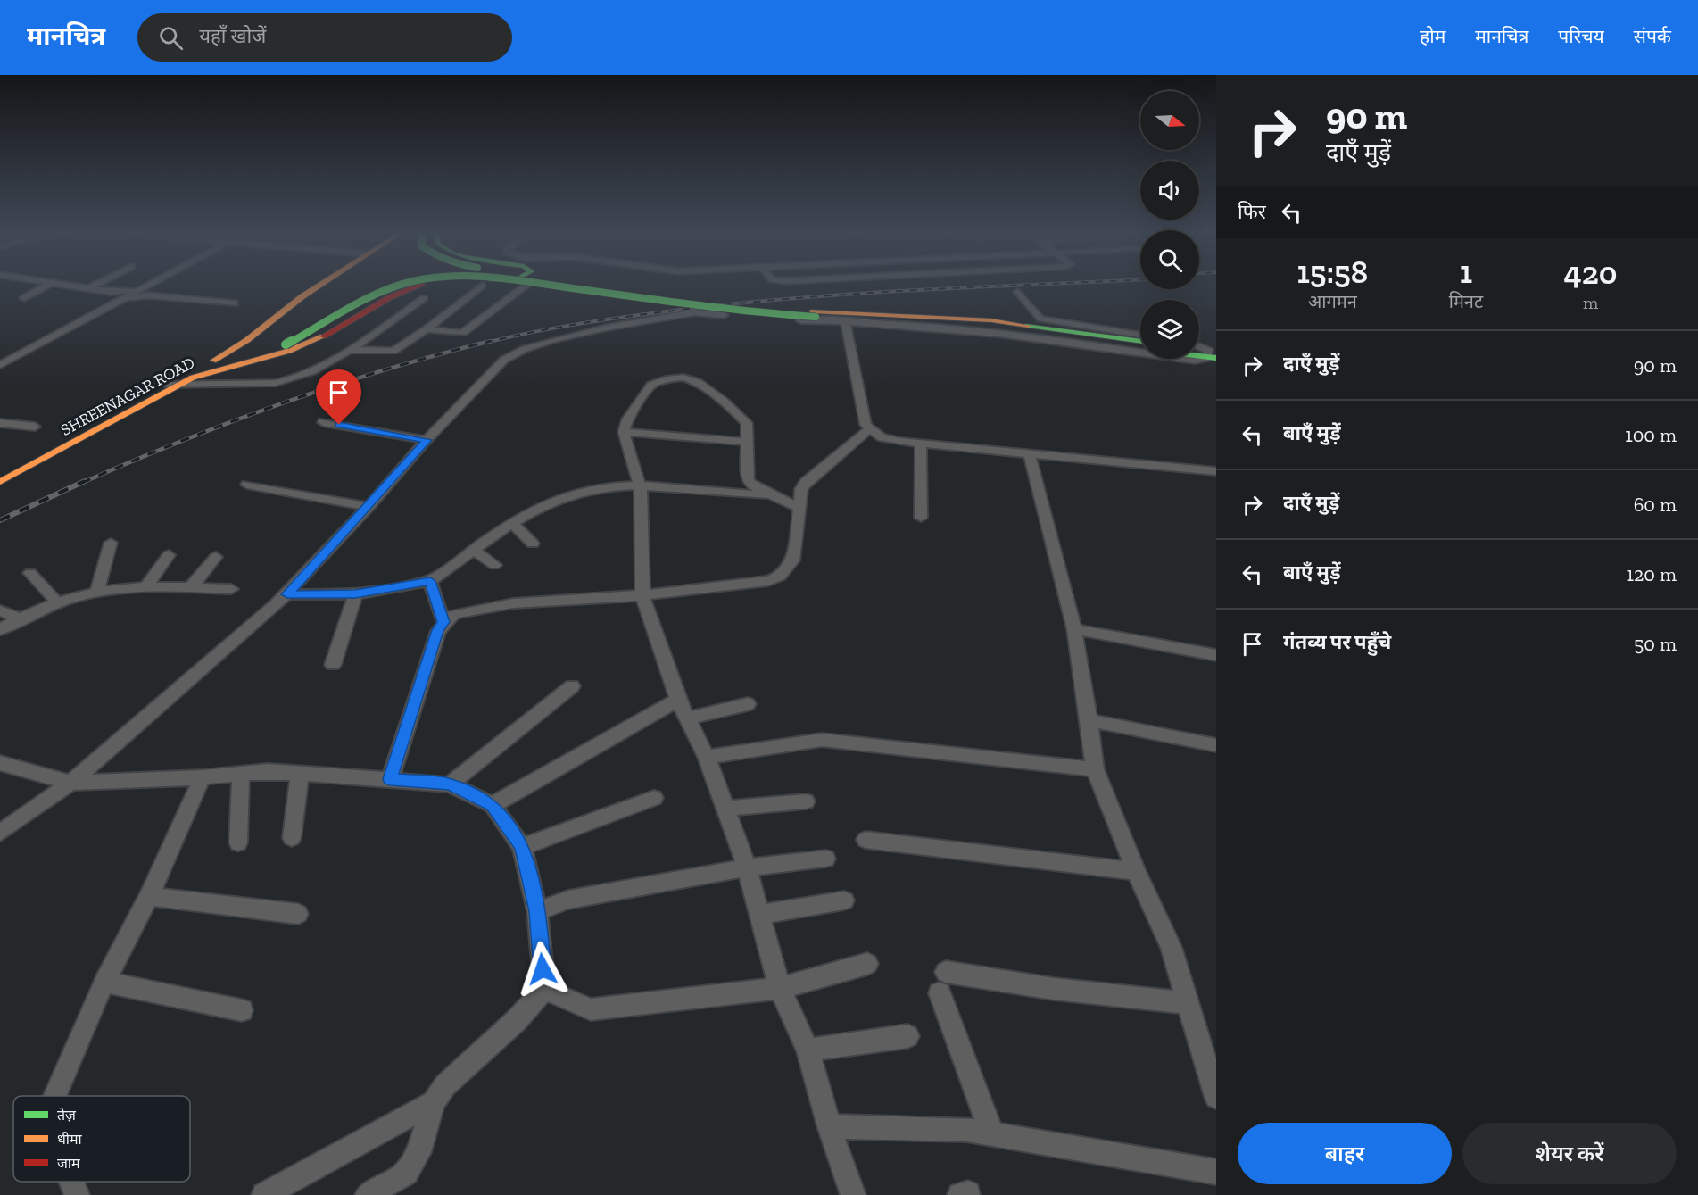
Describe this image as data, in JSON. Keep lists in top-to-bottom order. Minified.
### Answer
{"streets":{"main road":["SHREENAGAR ROAD"]},"legend":["तेज़","धीमा","जाम"],"north":"right","page":{"header":"मानचित्र","search":"यहाँ खोजें","nav":["होम","मानचित्र","परिचय","संपर्क"],"turn":["90 m","दाएँ मुड़ें"],"then":"फिर","eta":["15:58","आगमन","1","मिनट","420","m"],"list":[{"name":"दाएँ मुड़ें","value":"90 m"},{"name":"बाएँ मुड़ें","value":"100 m"},{"name":"दाएँ मुड़ें","value":"60 m"},{"name":"बाएँ मुड़ें","value":"120 m"},{"name":"गंतव्य पर पहुँचे","value":"50 m"}],"buttons":["बाहर","शेयर करें"]}}
